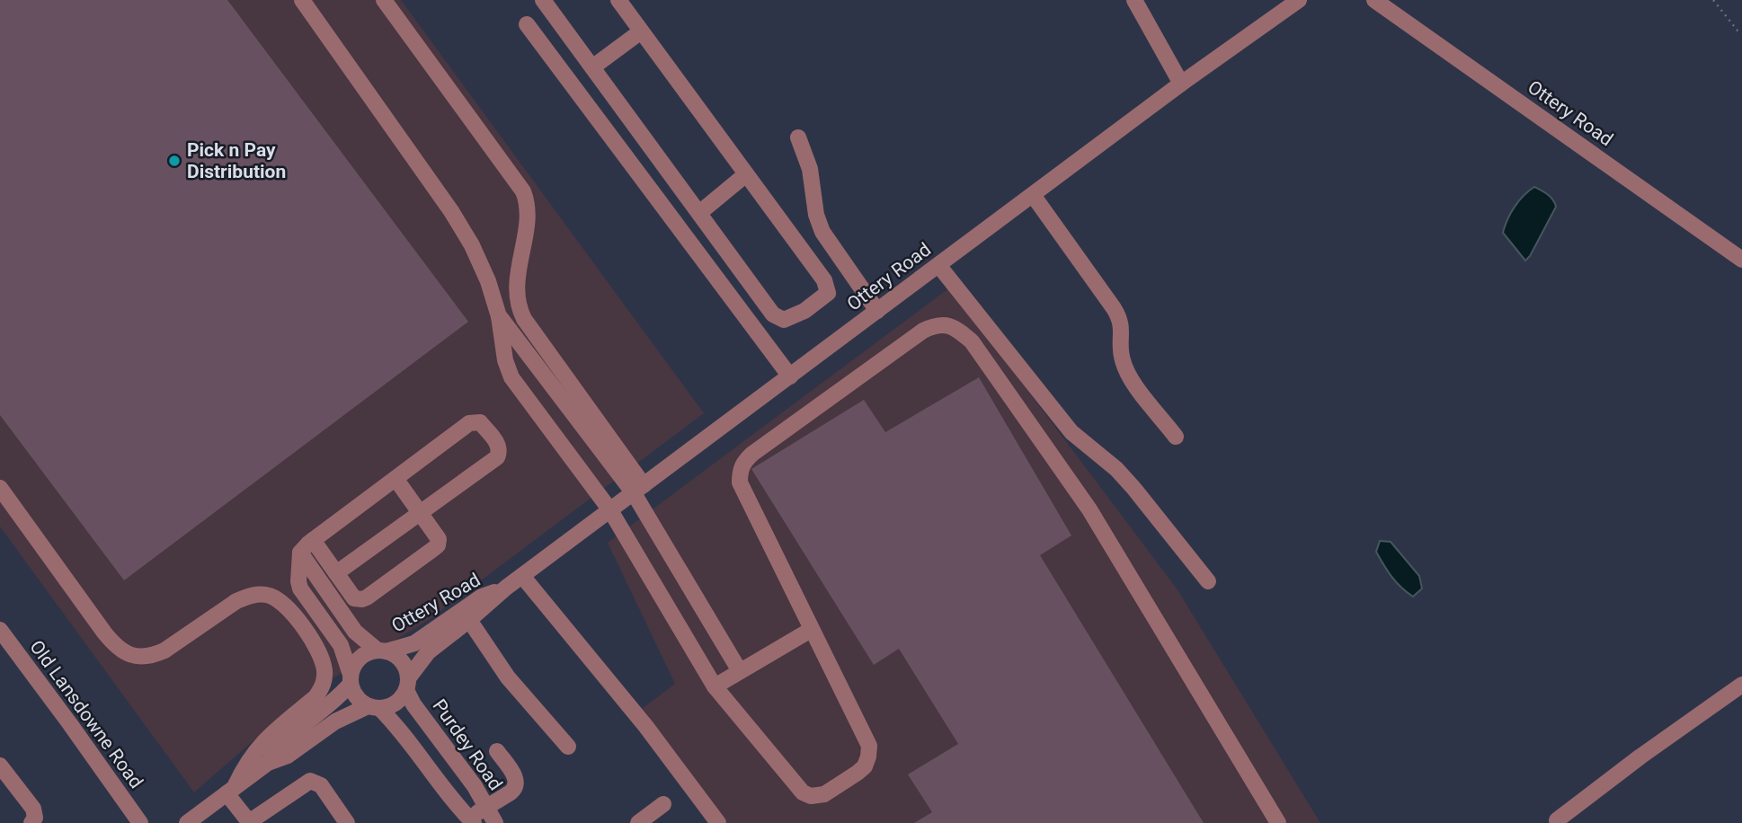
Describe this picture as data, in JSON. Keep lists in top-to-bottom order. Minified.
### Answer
{"streets":{"street":["Ottery Road","Old Lansdowne Road","Purdey Road"]},"crossings":[["Ottery Road","Purdey Road"]],"places":["Pick n Pay Distribution"]}
